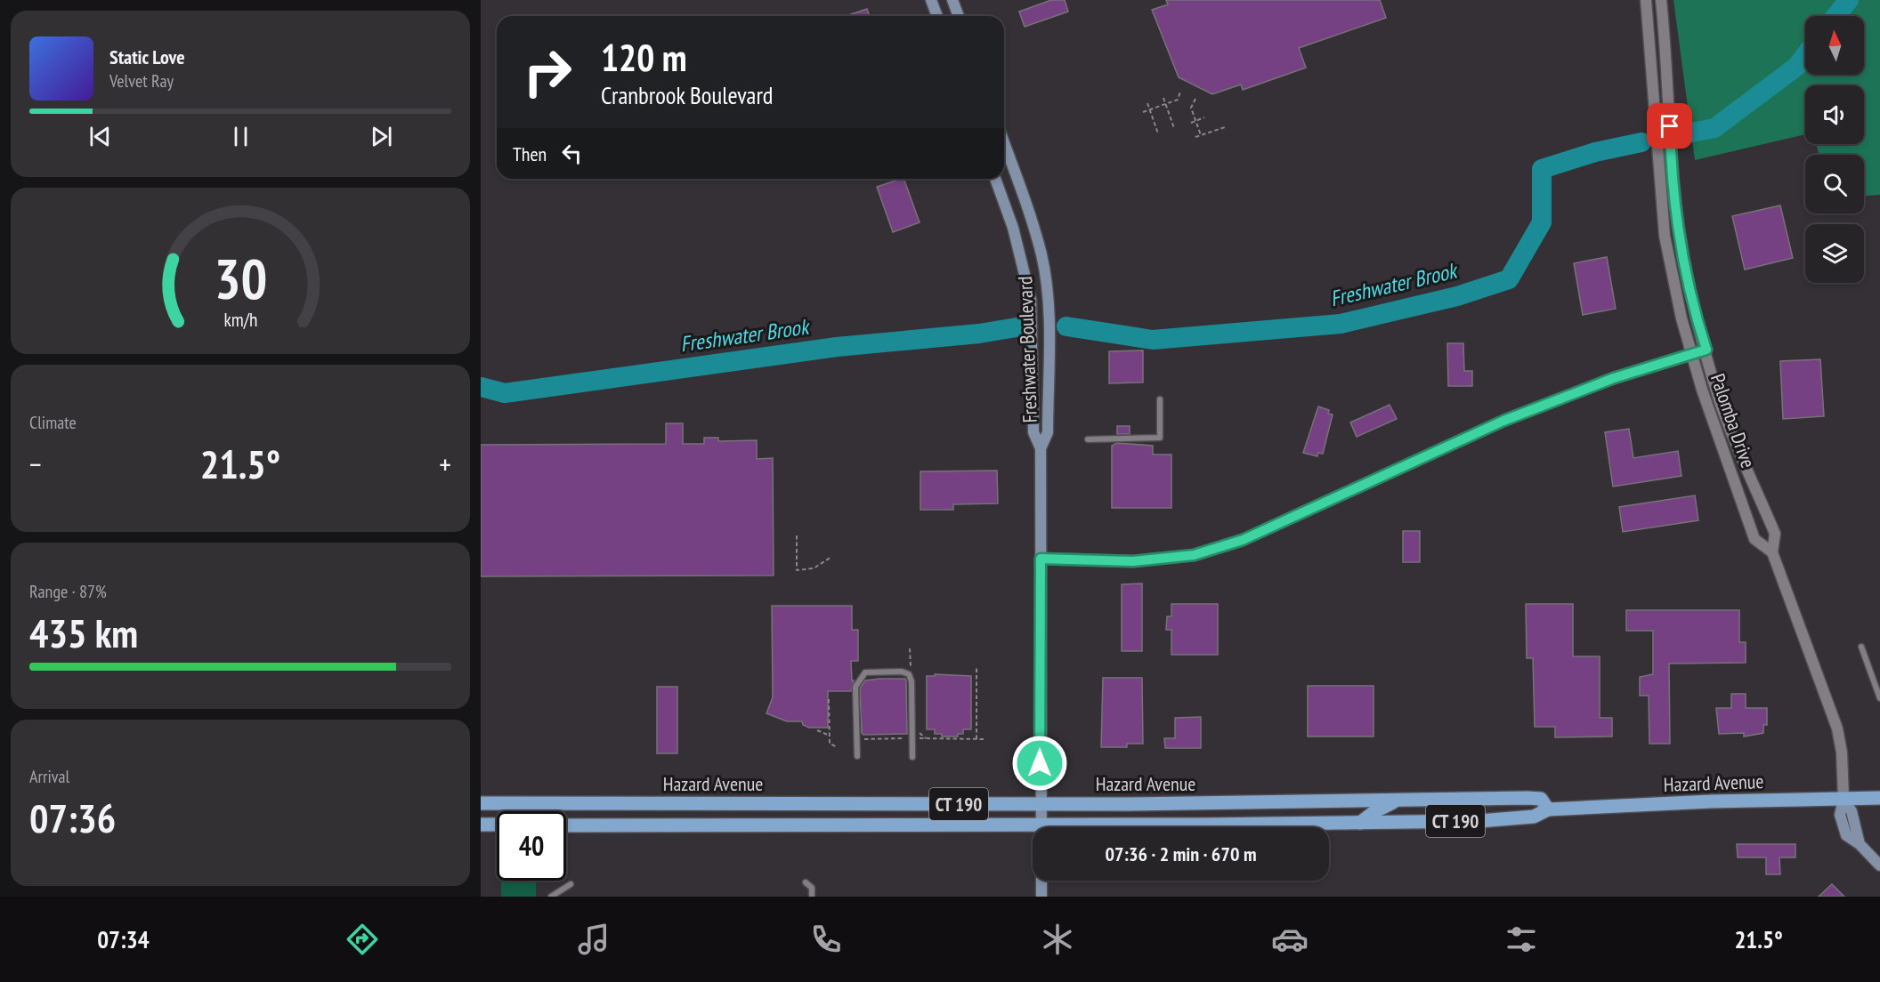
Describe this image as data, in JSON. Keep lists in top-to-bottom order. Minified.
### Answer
{"streets":{"main road":["Hazard Avenue","CT 190"],"street":["Freshwater Boulevard","Palomba Drive"]},"crossings":[["Freshwater Boulevard","Hazard Avenue"],["Palomba Drive","Hazard Avenue"]],"water":["Freshwater Brook"],"north":"top","page":{"turn":["120 m","Cranbrook Boulevard"],"song":["Static Love","Velvet Ray"],"then":"Then","tile":["Climate",["Range · 87%","435 km"],["Arrival","07:36"]],"heat":["−","21.5°","+"],"limit":"40","trip":"07:36 · 2 min · 670 m","tabs":["07:34","21.5°"],"gauge":["30","km/h"]}}
